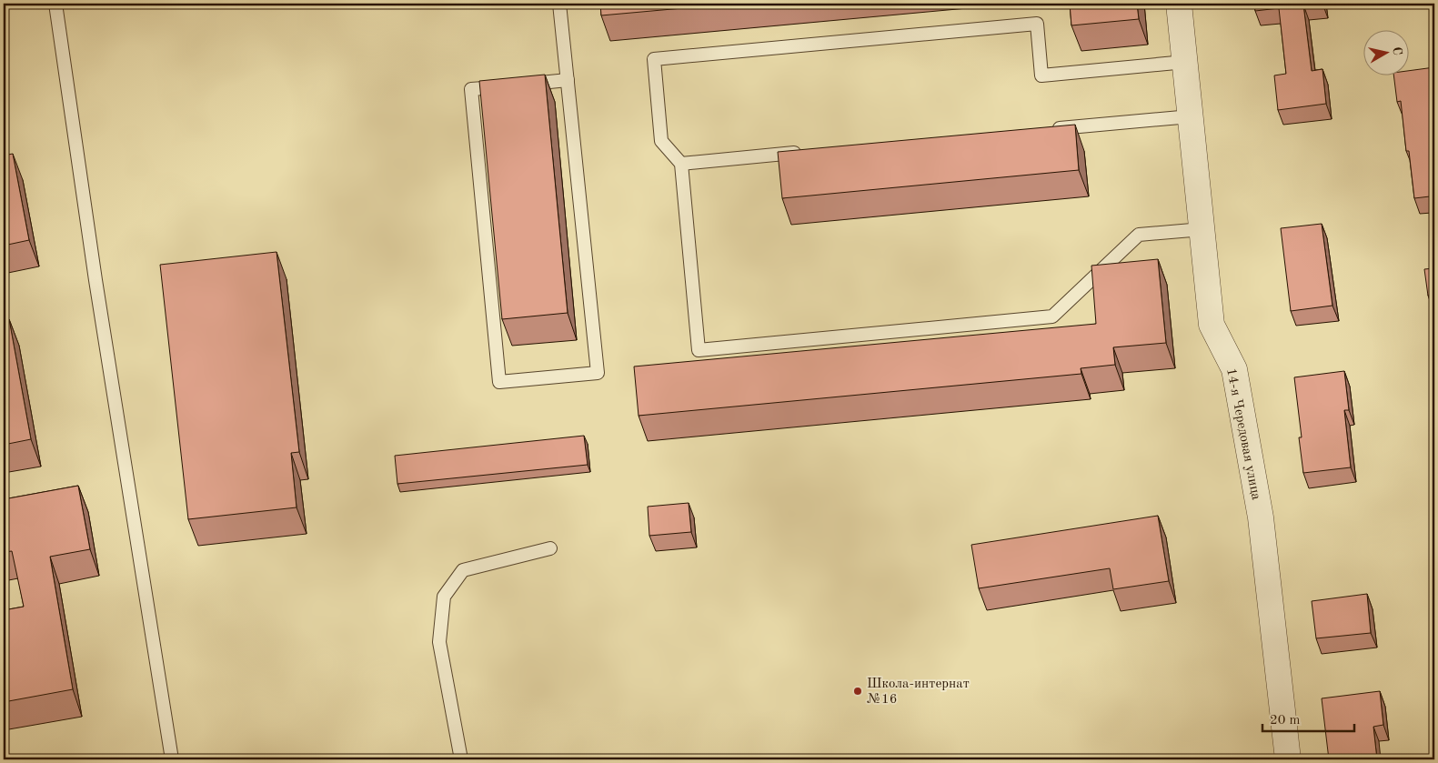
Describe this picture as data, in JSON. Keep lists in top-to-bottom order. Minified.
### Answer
{"streets":{"street":["14-я Чередовая улица"]},"places":["Школа-интернат №16"],"scale_bar":"20 m","north":"right"}
